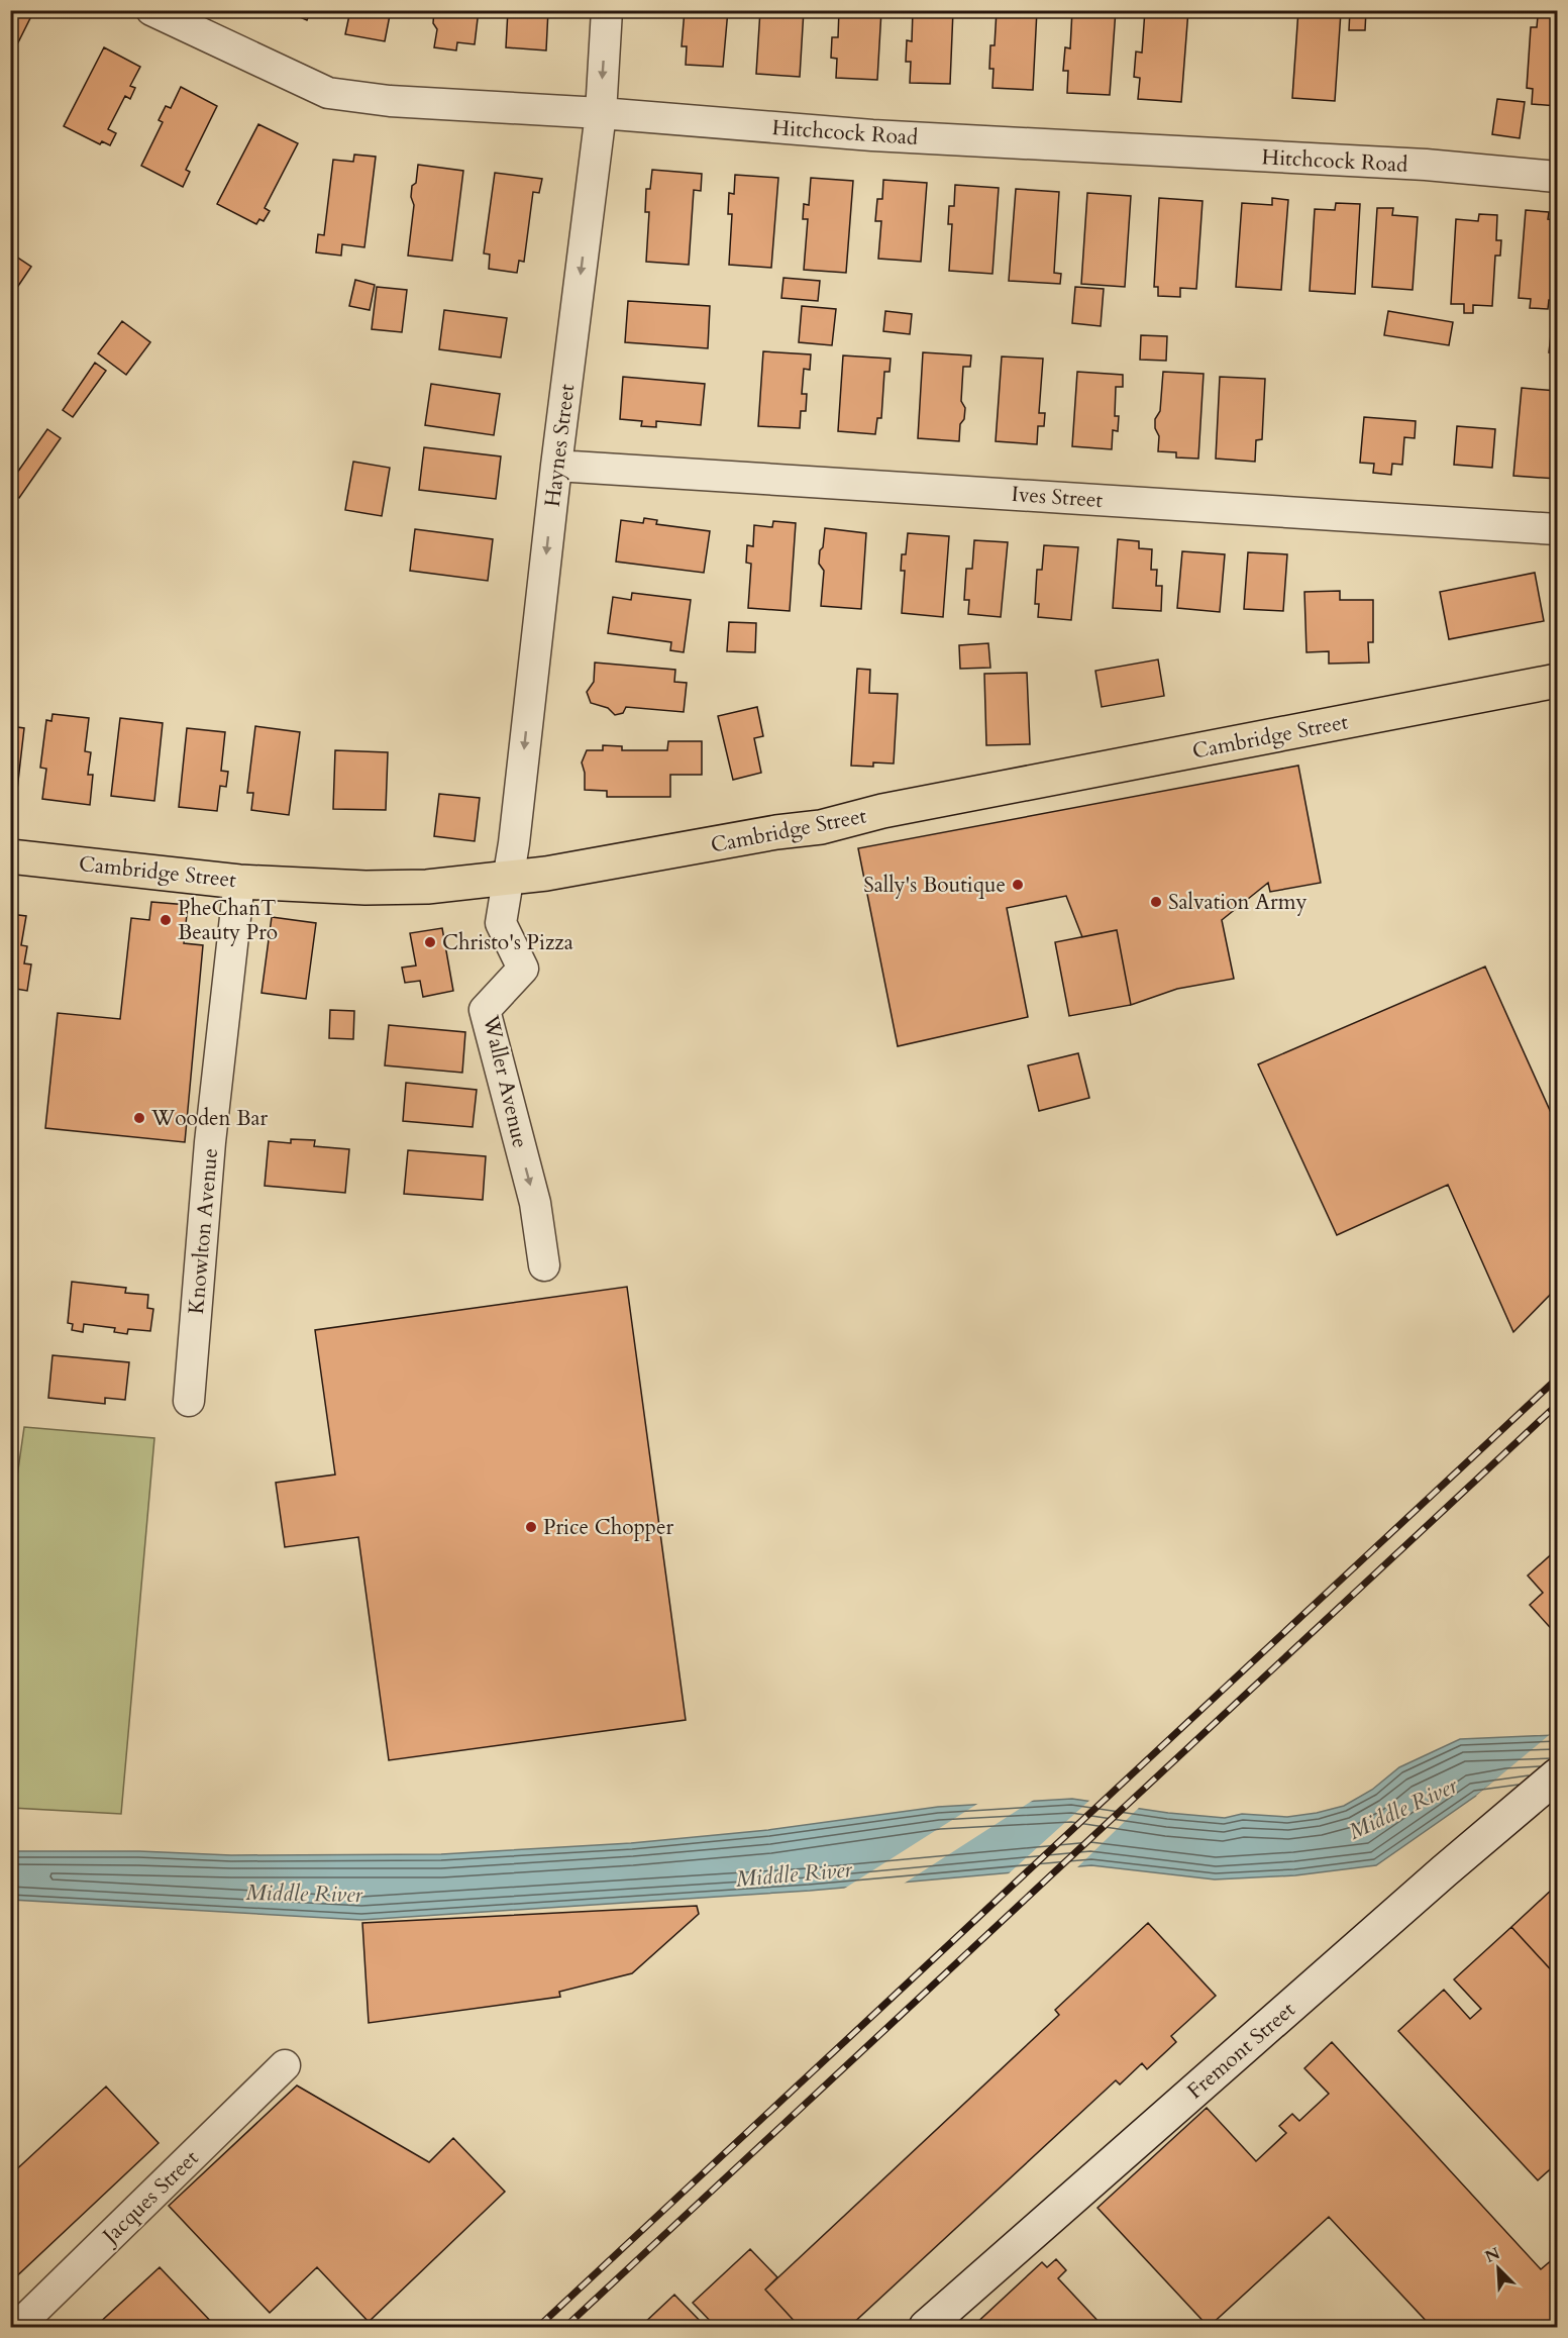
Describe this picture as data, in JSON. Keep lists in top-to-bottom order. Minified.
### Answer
{"streets":{"main road":["Cambridge Street"],"street":["Hitchcock Road","Haynes Street","Ives Street","Waller Avenue","Knowlton Avenue","Fremont Street","Jacques Street"]},"crossings":[["Hitchcock Road","Haynes Street"],["Haynes Street","Ives Street"],["Haynes Street","Cambridge Street"],["Haynes Street","Waller Avenue"],["Cambridge Street","Waller Avenue"],["Cambridge Street","Knowlton Avenue"]],"one_way":["Haynes Street","Waller Avenue"],"water":["Middle River"],"places":["Sally's Boutique","Salvation Army","PheChanT Beauty Pro","Christo's Pizza","Wooden Bar","Price Chopper"],"north":"top left"}
